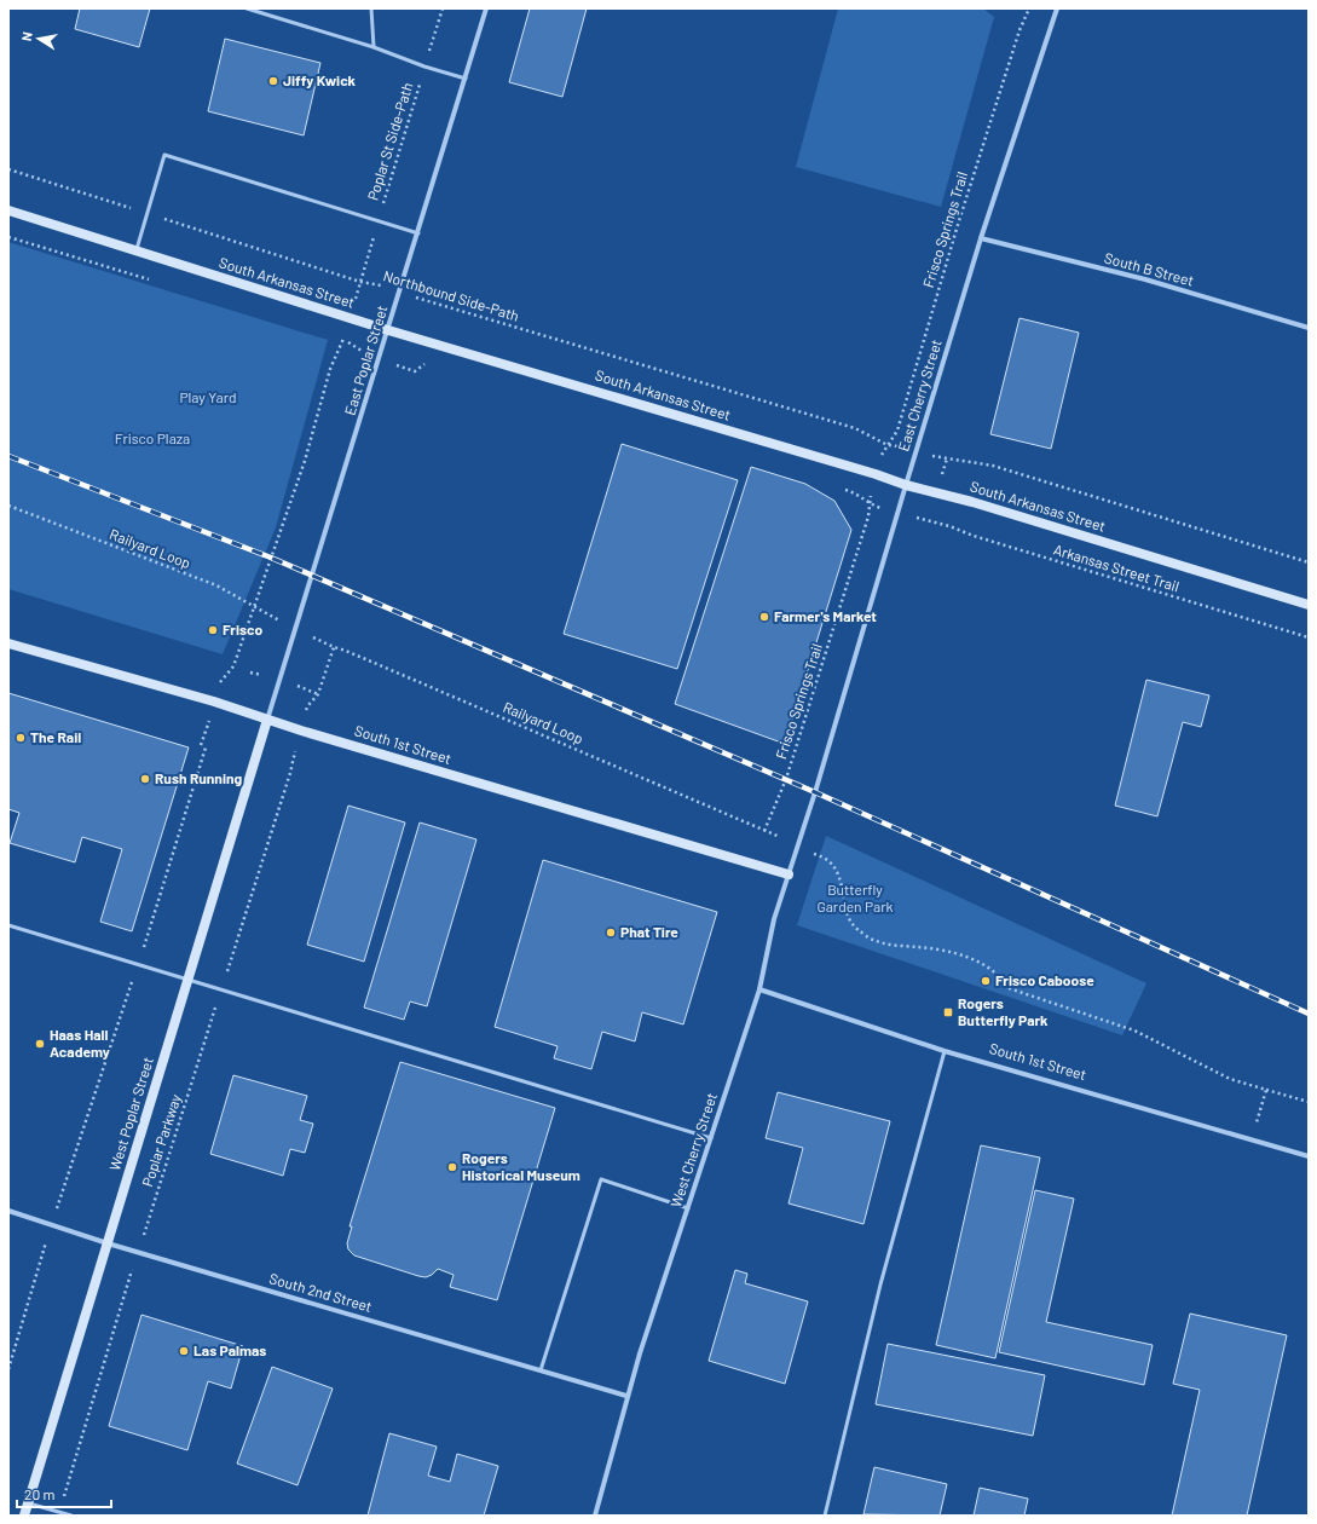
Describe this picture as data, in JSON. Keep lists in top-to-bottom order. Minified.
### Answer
{"streets":{"street":["South B Street","South Arkansas Street","East Poplar Street","East Cherry Street","South 1st Street","West Poplar Street","West Cherry Street","South 2nd Street"],"path":["Poplar St Side-Path","Frisco Springs Trail","Northbound Side-Path","Railyard Loop","Arkansas Street Trail","Poplar Parkway"]},"crossings":[["Poplar St Side-Path","Northbound Side-Path"],["Frisco Springs Trail","Northbound Side-Path"],["Frisco Springs Trail","Railyard Loop"],["South B Street","East Cherry Street"],["South Arkansas Street","East Poplar Street"],["South Arkansas Street","East Cherry Street"],["Northbound Side-Path","East Poplar Street"],["East Poplar Street","South 1st Street"],["East Poplar Street","West Poplar Street"],["East Cherry Street","West Cherry Street"],["South 1st Street","West Poplar Street"],["South 1st Street","West Cherry Street"],["West Poplar Street","South 2nd Street"],["Poplar Parkway","South 2nd Street"],["West Cherry Street","South 2nd Street"]],"parks":["Play Yard","Frisco Plaza","Butterfly Garden Park"],"places":{"other":["Jiffy Kwick","Farmer's Market","Frisco","The Rail","Rush Running","Phat Tire","Frisco Caboose","Haas Hall Academy","Rogers Historical Museum","Las Palmas"],"transit":["Rogers Butterfly Park"]},"scale_bar":"20 m","north":"left"}
